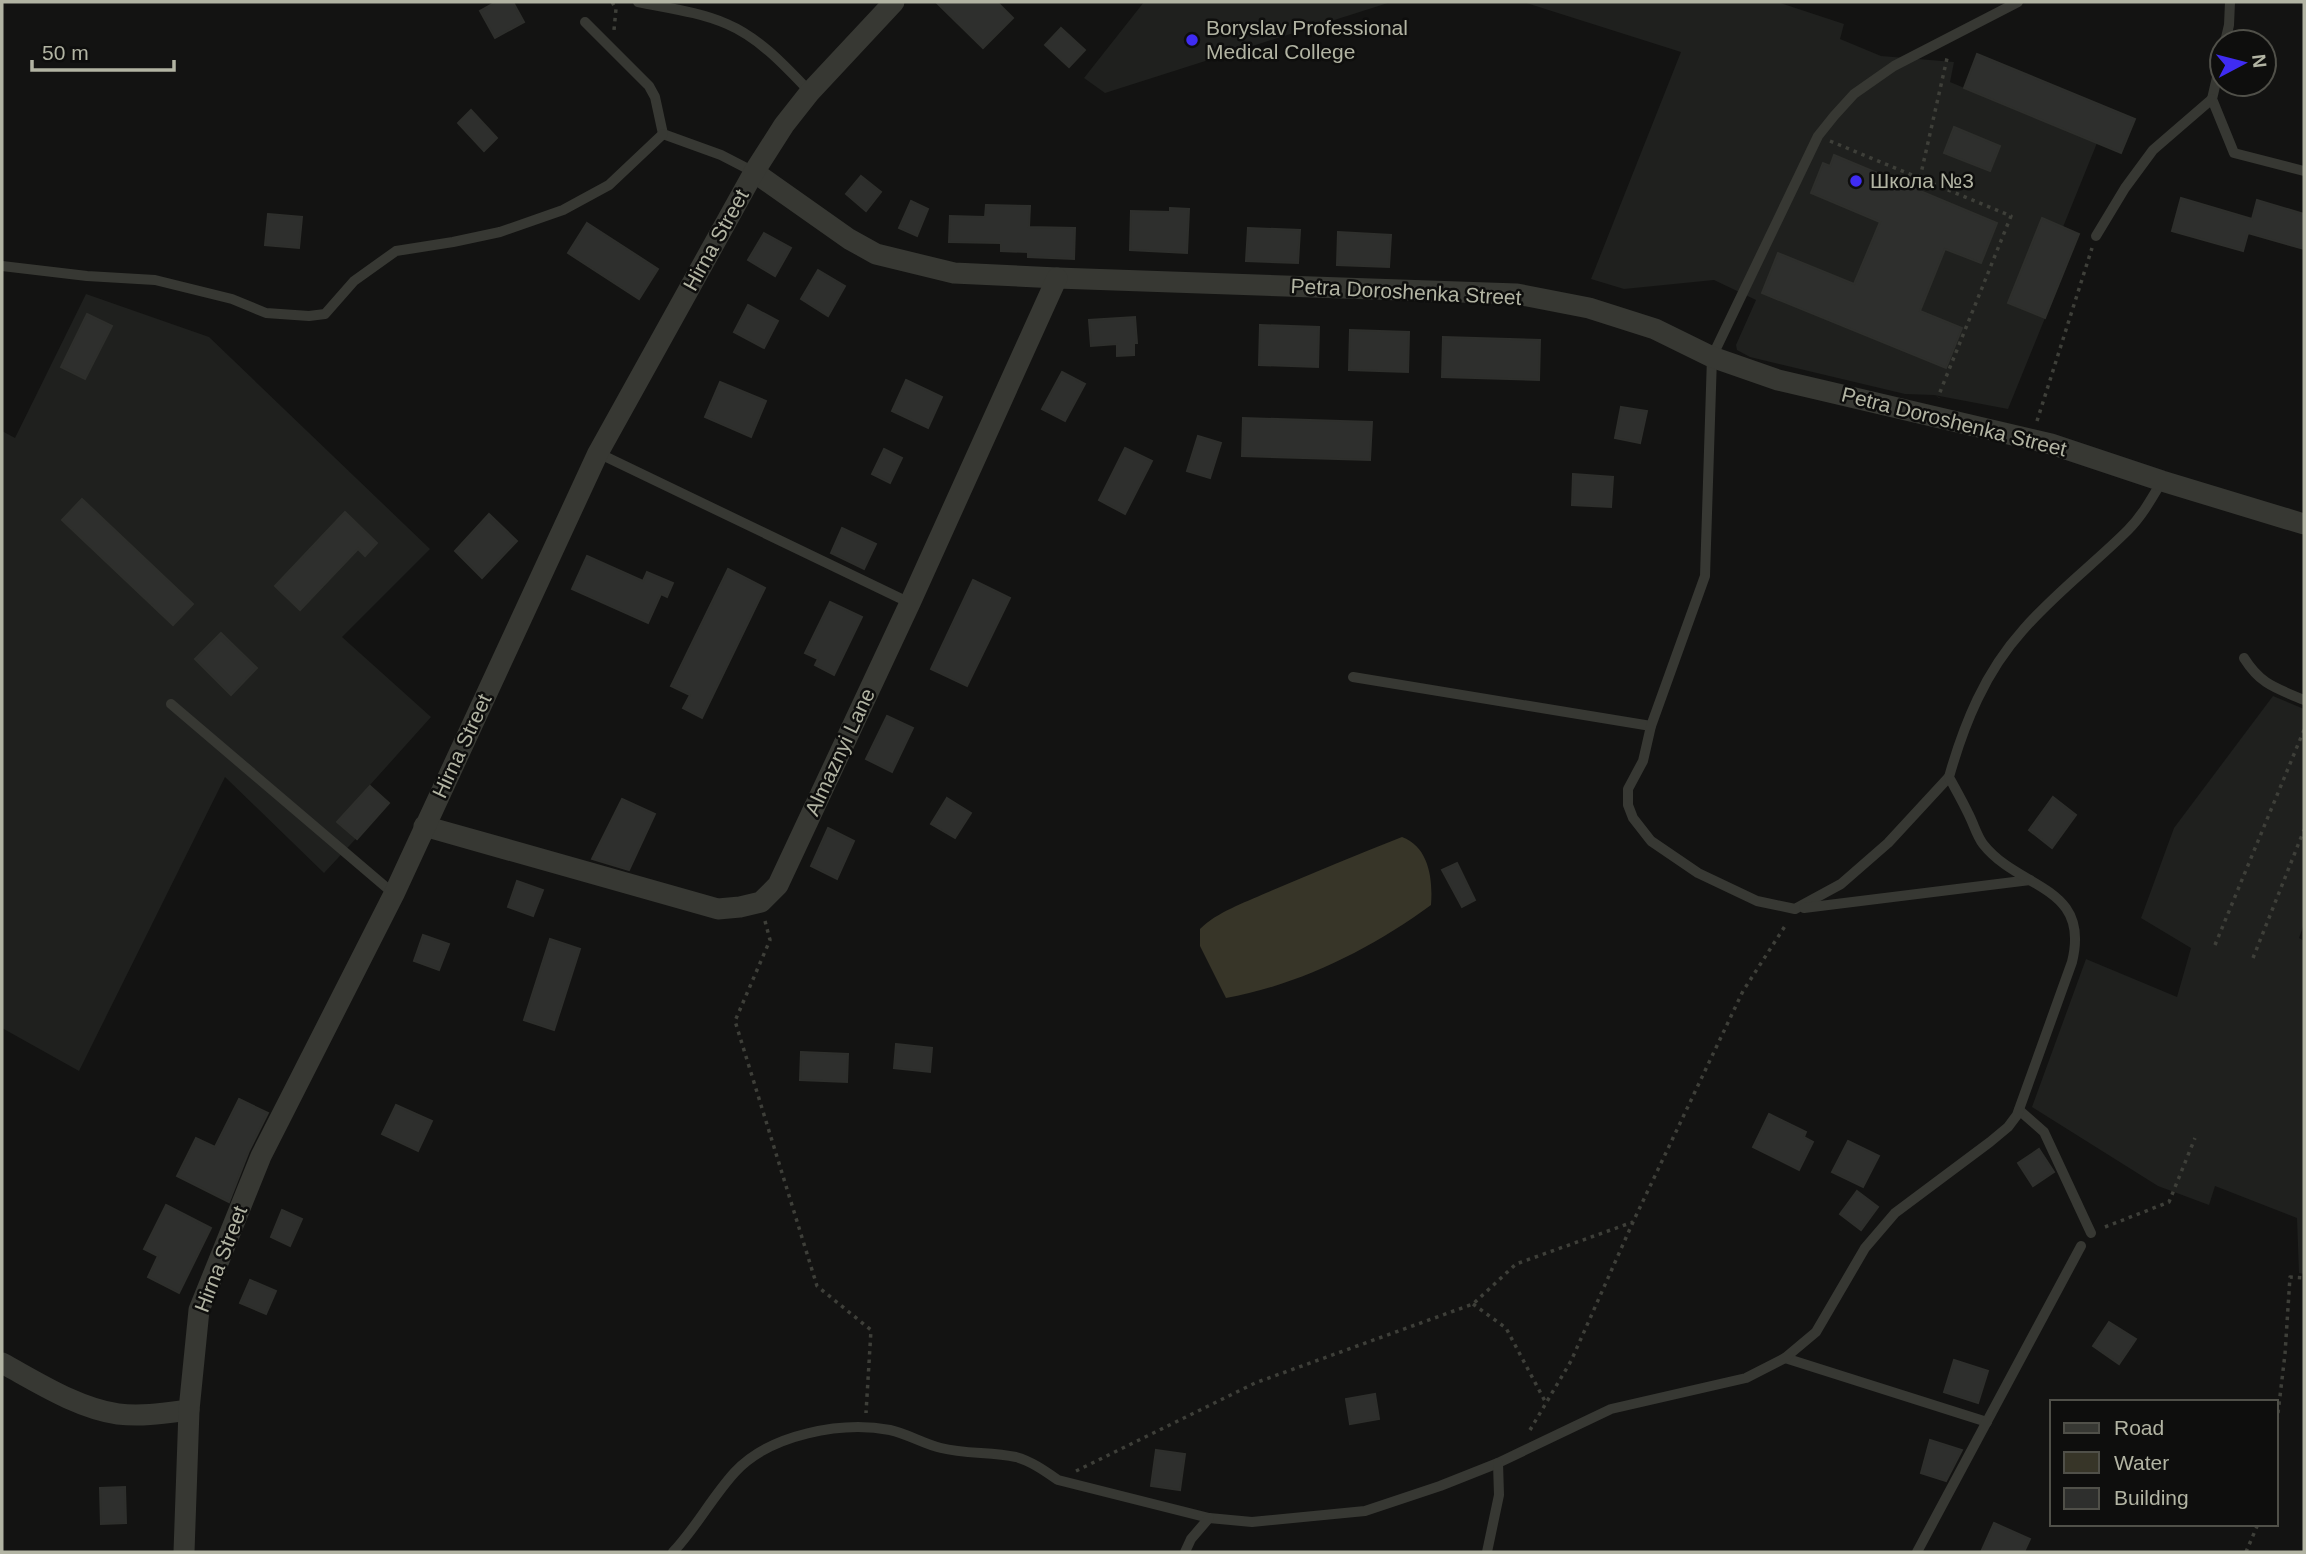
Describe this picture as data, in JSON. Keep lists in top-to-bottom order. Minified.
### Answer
{"streets":{"street":["Hirna Street","Petra Doroshenka Street","Almaznyi Lane"]},"crossings":[["Hirna Street","Petra Doroshenka Street"],["Petra Doroshenka Street","Almaznyi Lane"]],"places":["Boryslav Professional Medical College","Школа №3"],"legend":["Road","Water","Building"],"scale_bar":"50 m","north":"right"}
